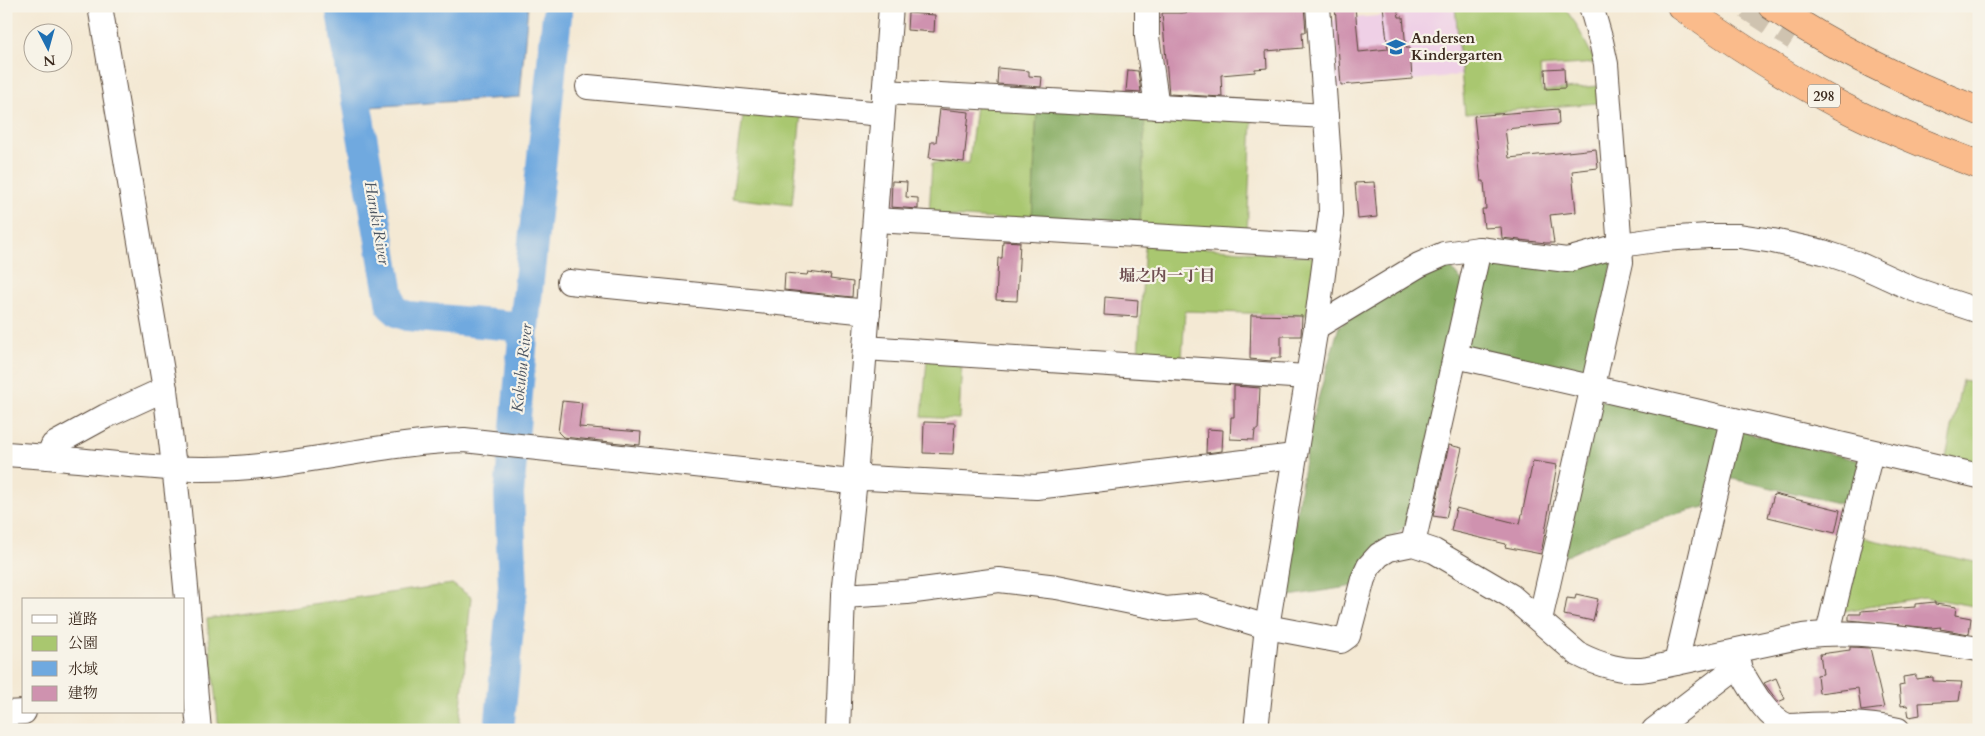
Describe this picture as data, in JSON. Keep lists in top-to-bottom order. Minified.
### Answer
{"streets":{"highway":["298"]},"districts":["堀之内一丁目"],"water":["Haruki River","Kokubu River"],"places":{"school or university":["Andersen Kindergarten"]},"legend":["道路","公園","水域","建物"],"north":"bottom"}
